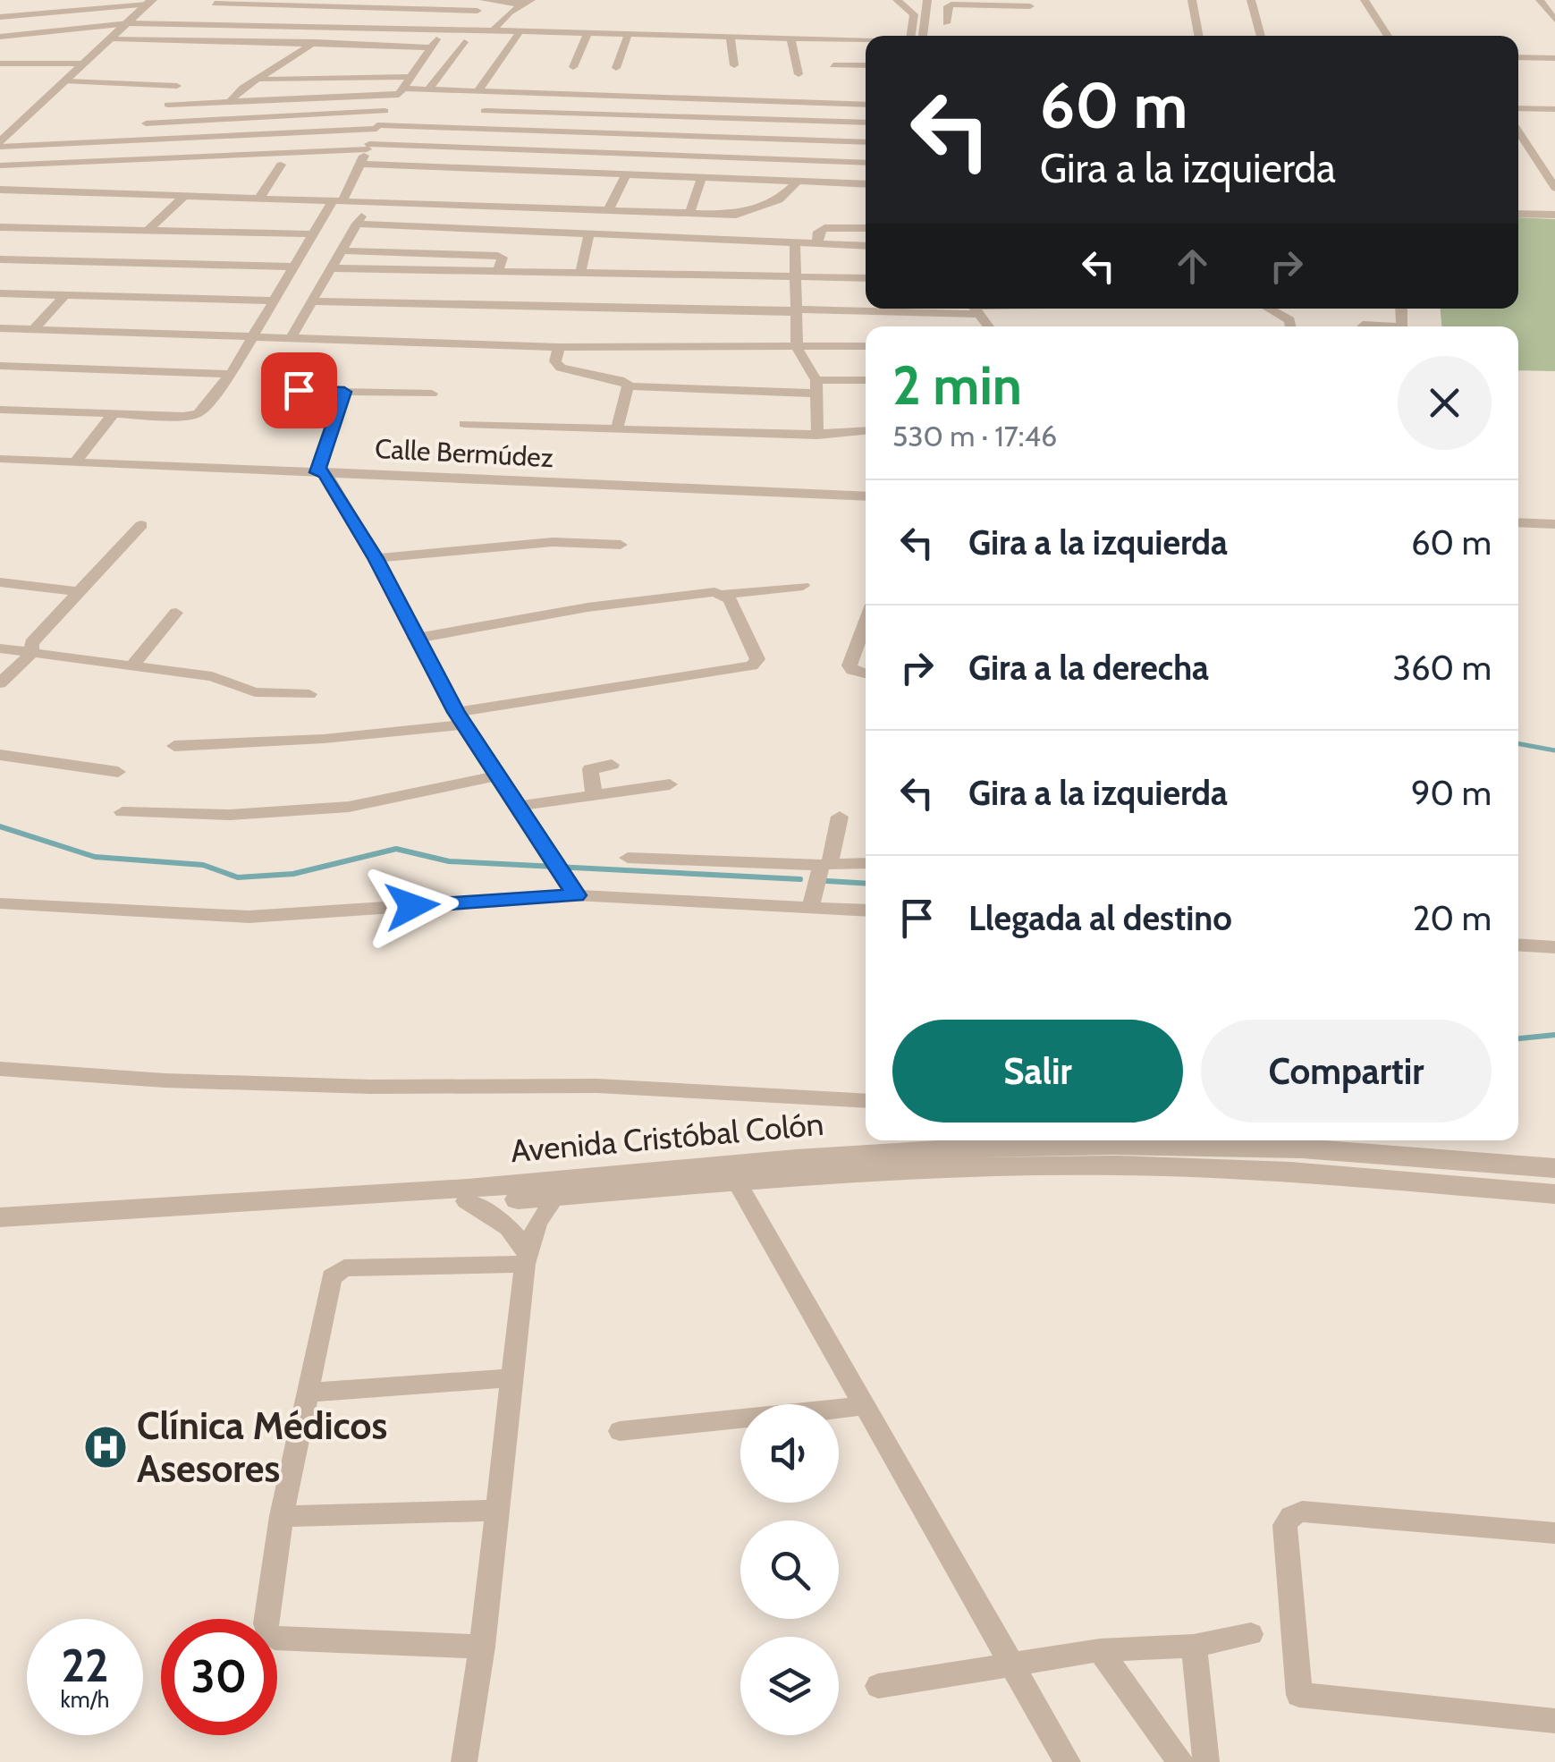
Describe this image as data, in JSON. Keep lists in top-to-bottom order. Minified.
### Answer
{"streets":{"street":["Calle Bermúdez","Avenida Cristóbal Colón"]},"places":{"hospital":["Clínica Médicos Asesores"]},"page":{"turn":["60 m","Gira a la izquierda"],"heading":["2 min","530 m · 17:46"],"list":[{"name":"Gira a la izquierda","value":"60 m"},{"name":"Gira a la derecha","value":"360 m"},{"name":"Gira a la izquierda","value":"90 m"},{"name":"Llegada al destino","value":"20 m"}],"buttons":["Salir","Compartir"],"speed":"22 km/h","limit":"30"}}
